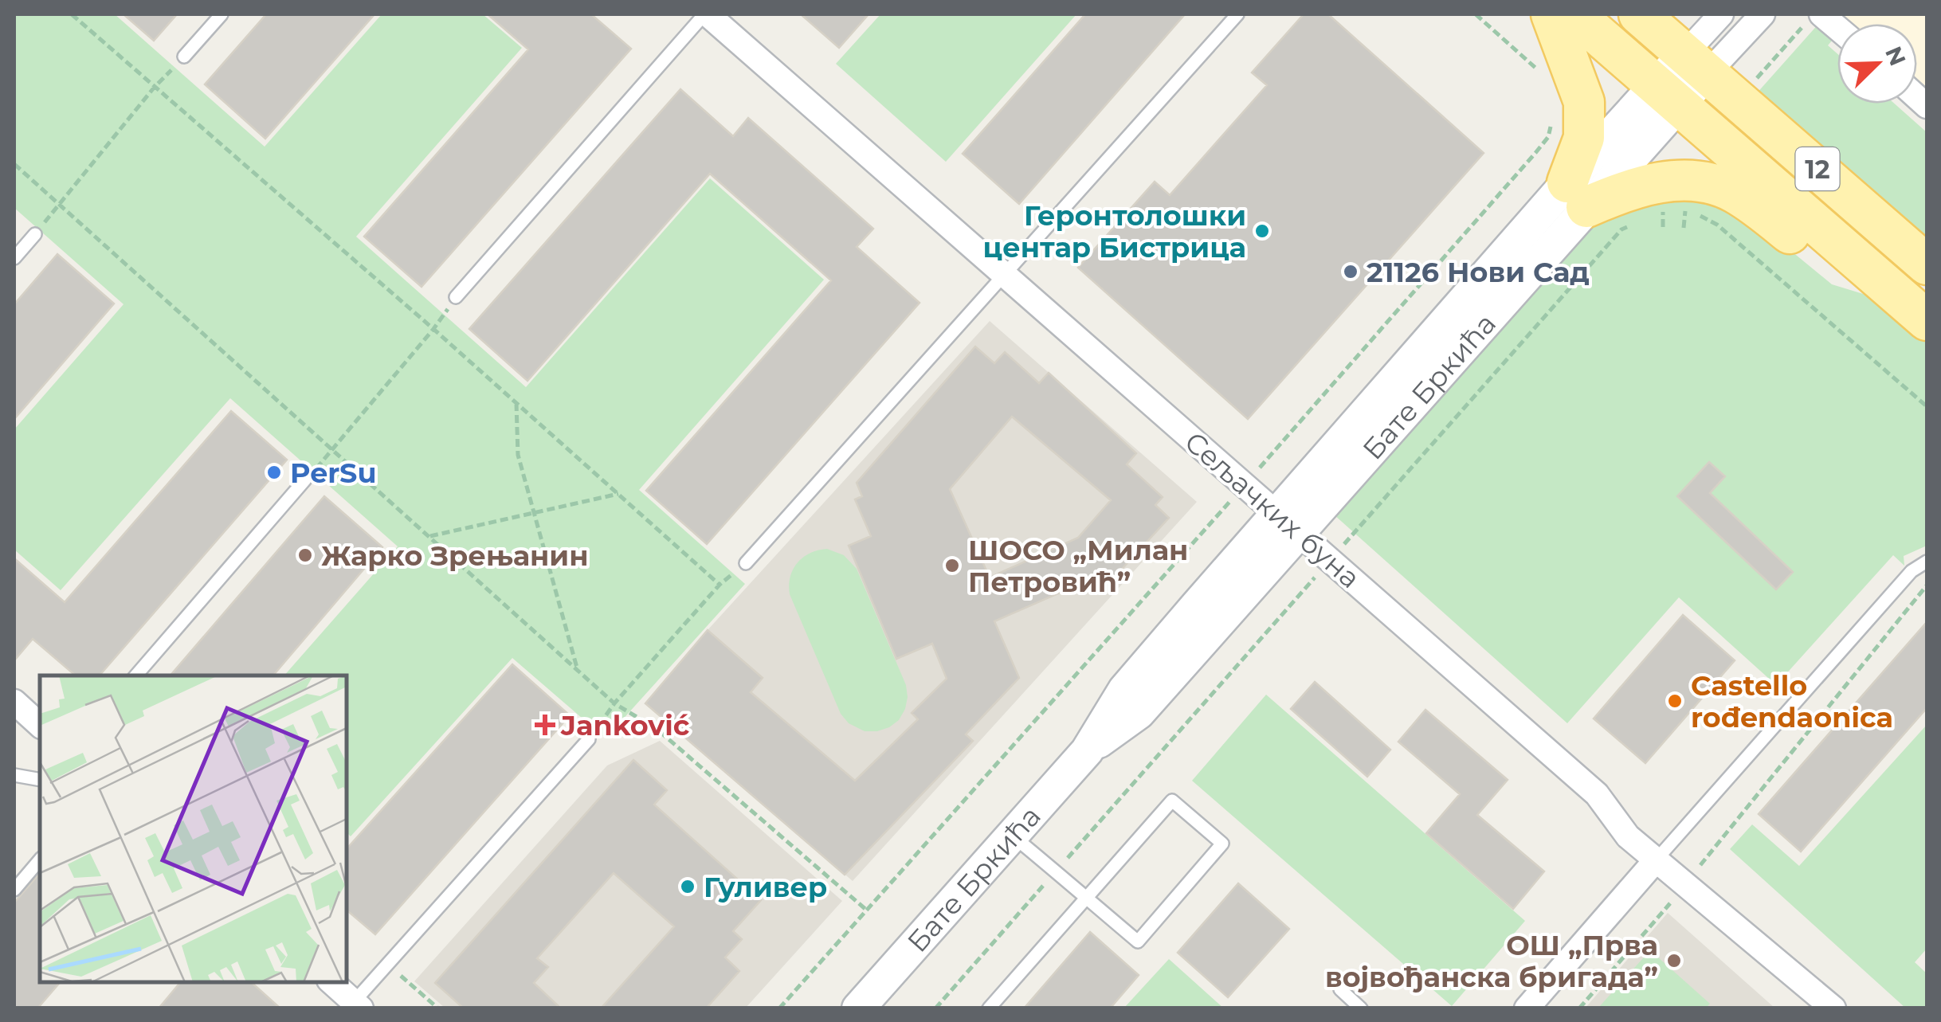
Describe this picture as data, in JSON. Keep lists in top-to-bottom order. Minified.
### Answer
{"streets":{"main road":["12"],"street":["Бате Бркића","Сељачких буна"]},"crossings":[["12","Бате Бркића"],["Бате Бркића","Сељачких буна"]],"places":{"other":["Геронтолошки центар Бистрица","21126 Нови Сад","PerSu","Жарко Зрењанин","ШОСО „Милан Петровић”","Castello rođendaonica","Гуливер","ОШ „Прва војвођанска бригада”"],"health":["Janković"]},"north":"top right"}
